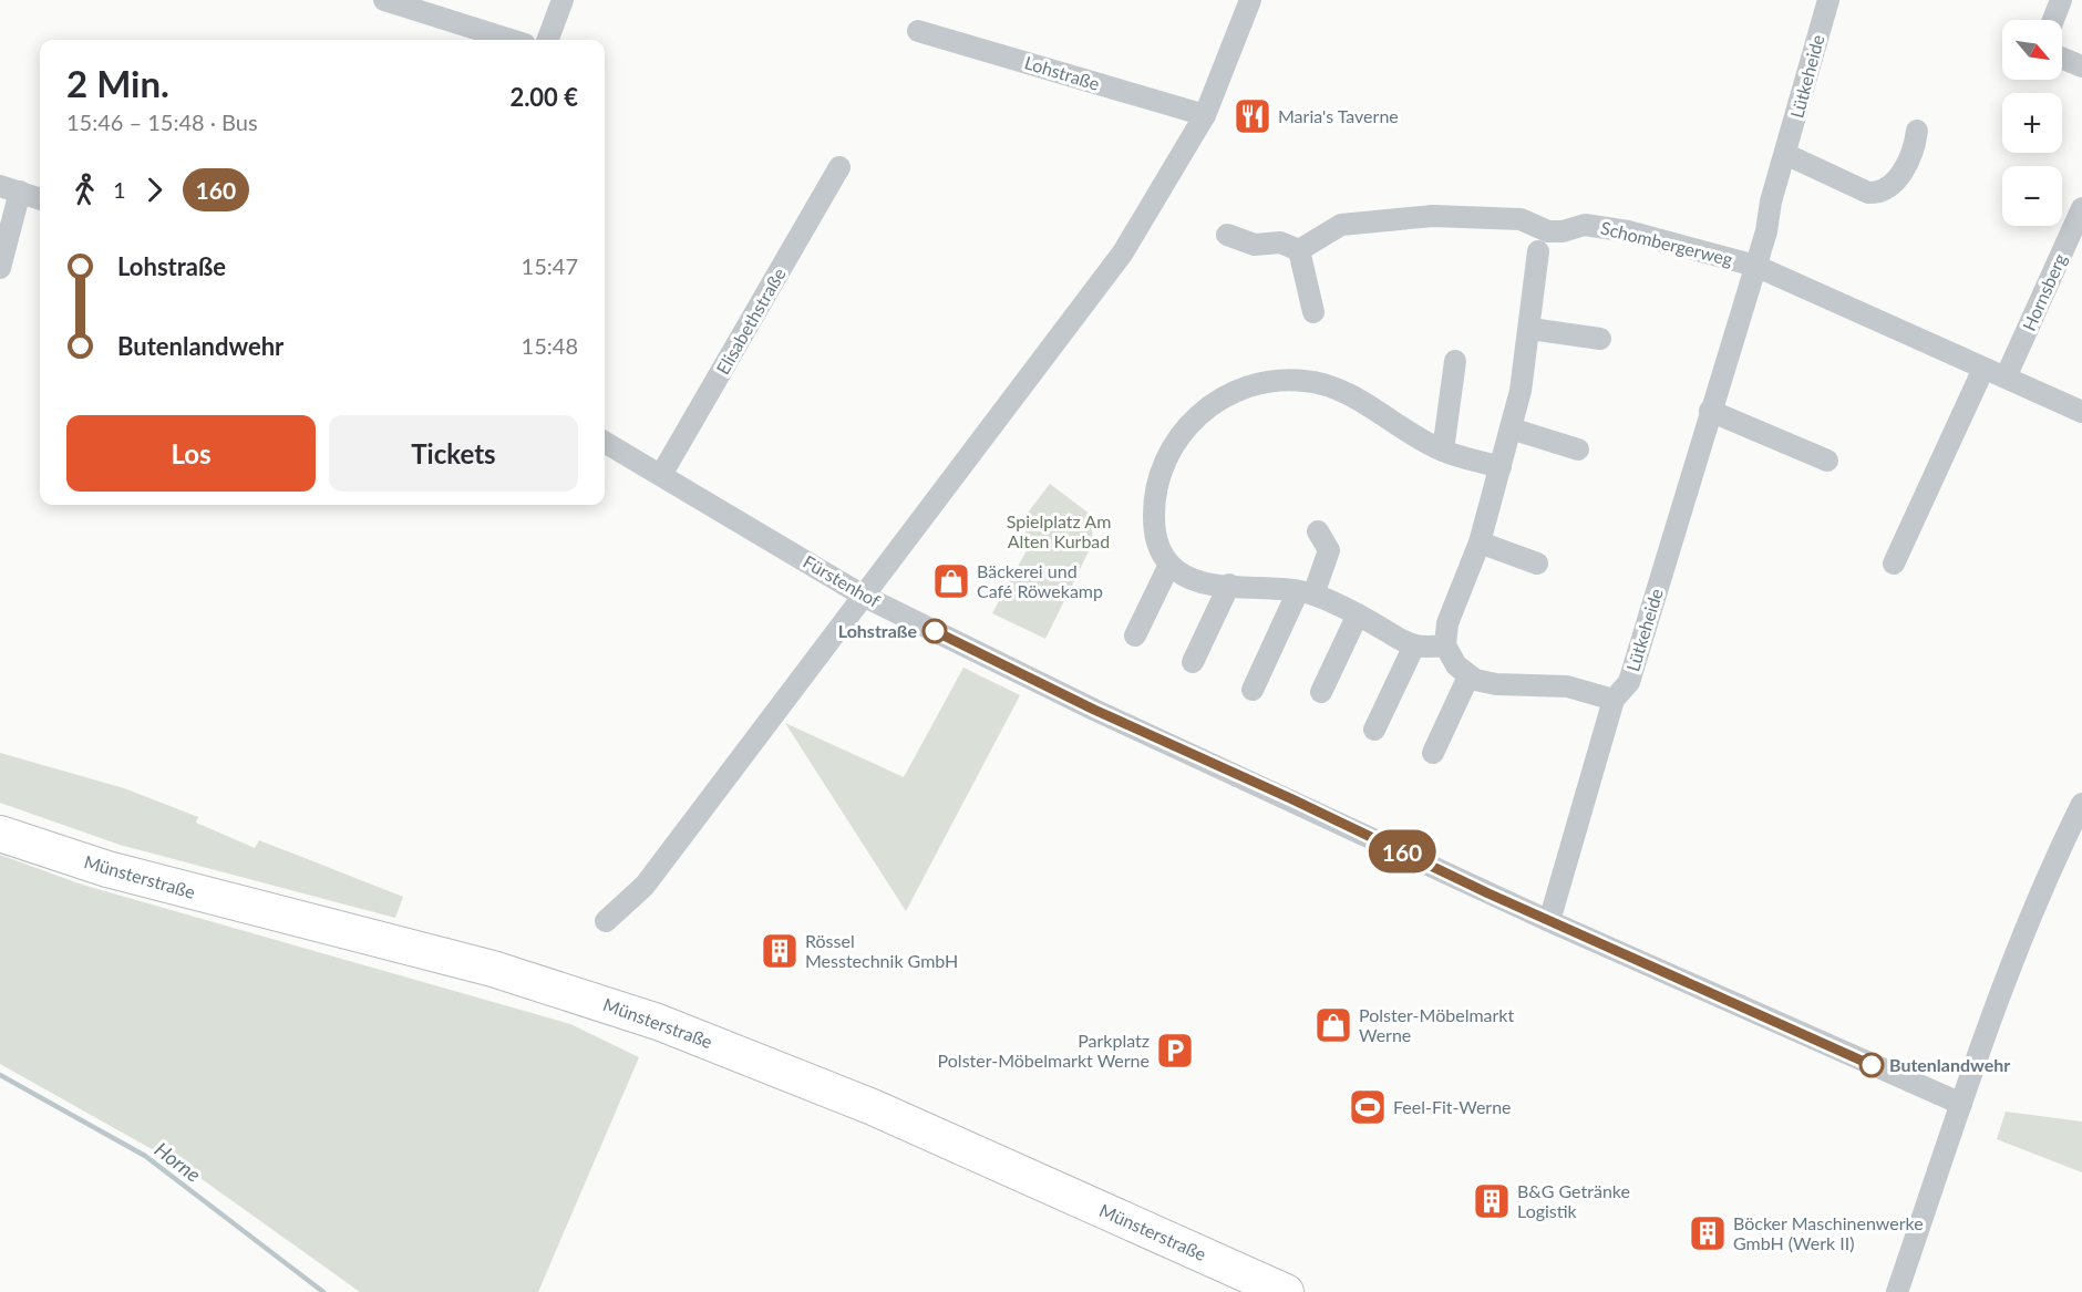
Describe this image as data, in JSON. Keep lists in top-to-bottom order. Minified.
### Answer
{"streets":{"main road":["Münsterstraße"],"street":["Lohstraße","Lütkeheide","Schombergerweg","Hornsberg","Elisabethstraße","Fürstenhof"]},"crossings":[["Lütkeheide","Schombergerweg"],["Lütkeheide","Fürstenhof"],["Schombergerweg","Hornsberg"],["Elisabethstraße","Fürstenhof"]],"water":["Horne"],"parks":["Spielplatz Am Alten Kurbad"],"places":{"restaurant":["Maria's Taverne"],"shop":["Bäckerei und Café Röwekamp","Polster-Möbelmarkt Werne"],"other":["Lohstraße","Butenlandwehr"],"building":["Rössel Messtechnik GmbH","B&G Getränke Logistik","Böcker Maschinenwerke GmbH (Werk II)"],"parking":["Parkplatz Polster-Möbelmarkt Werne"],"sports":["Feel-Fit-Werne"]},"lines":["bus line 160"],"north":"bottom right","page":{"on_map":"160","map_buttons":["+","−"],"heading":["2 Min.","15:46 – 15:48 · Bus","2.00 €"],"legs":["1","160"],"list":[{"name":"Lohstraße","value":"15:47"},{"name":"Butenlandwehr","value":"15:48"}],"buttons":["Los","Tickets"]}}
